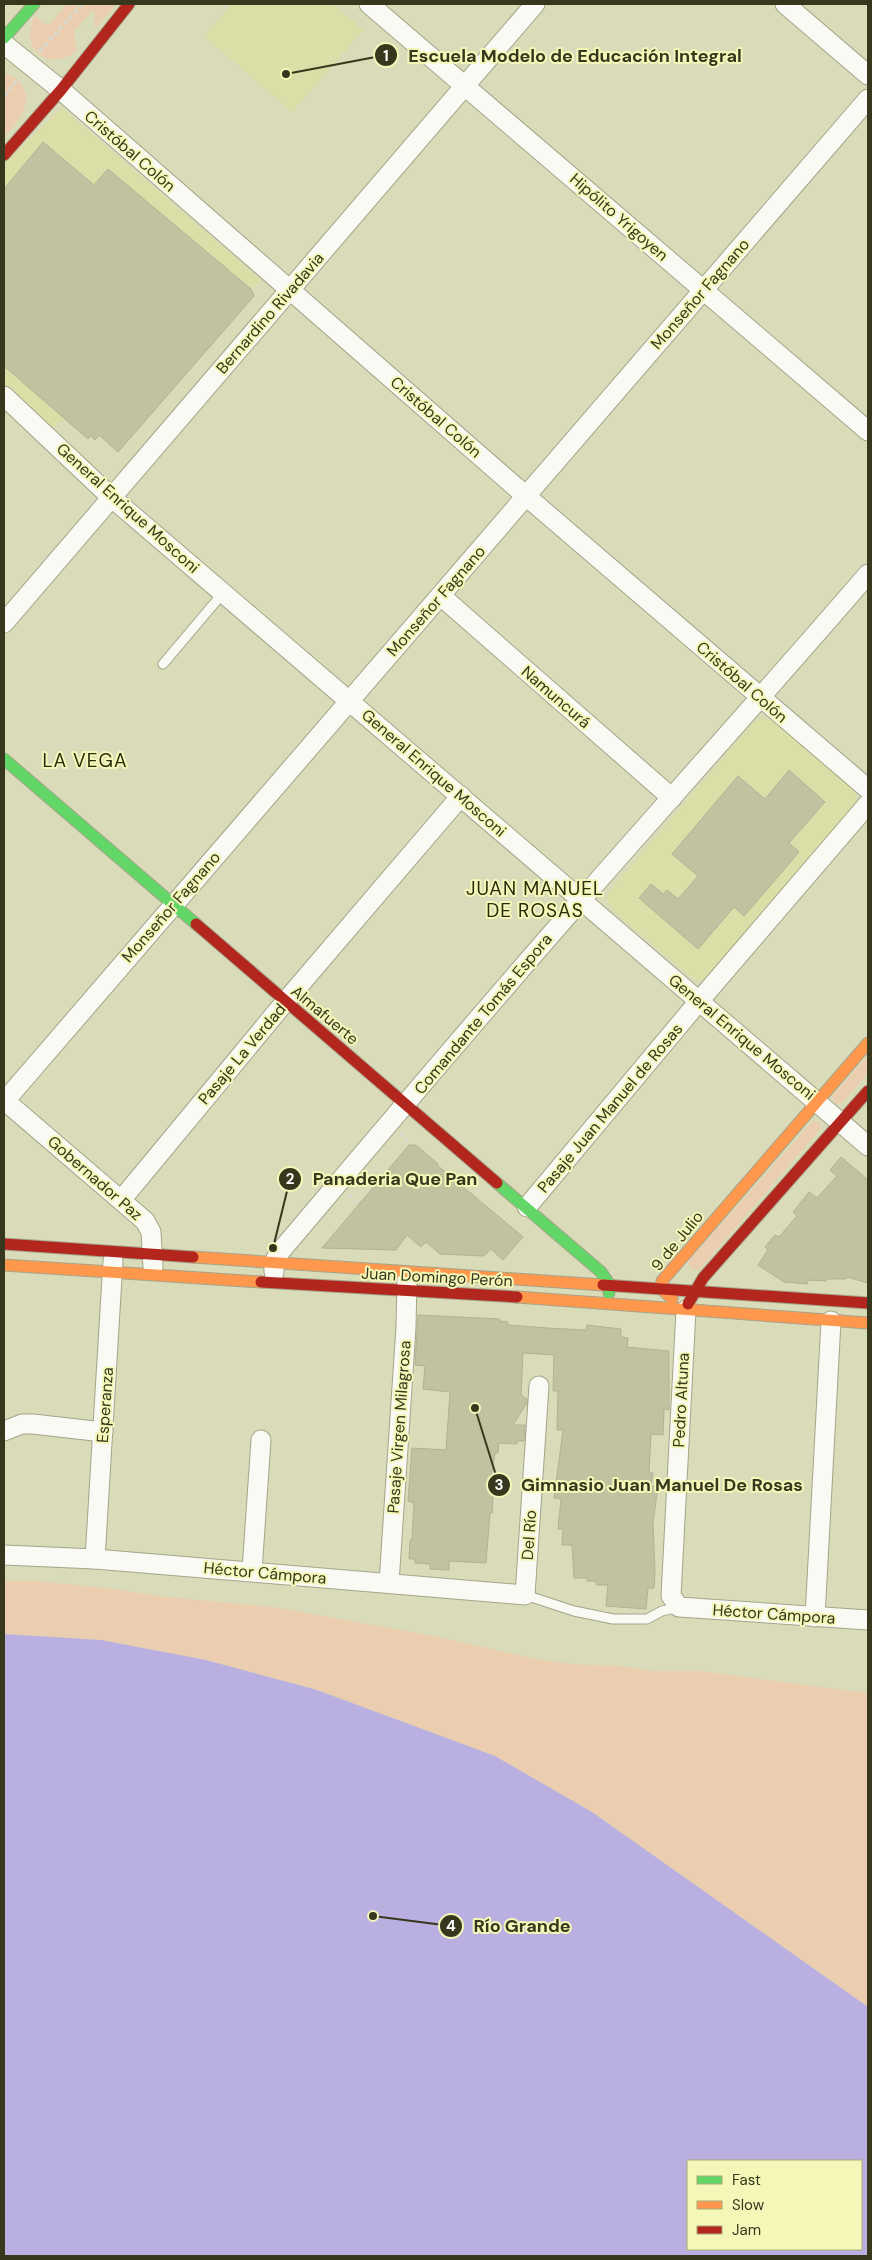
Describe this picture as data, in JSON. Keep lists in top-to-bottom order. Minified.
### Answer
{"streets":{"main road":["Almafuerte","9 de Julio","Juan Domingo Perón"],"street":["Cristóbal Colón","Hipólito Yrigoyen","Monseñor Fagnano","Bernardino Rivadavia","General Enrique Mosconi","Namuncurá","Comandante Tomás Espora","Pasaje La Verdad","Pasaje Juan Manuel de Rosas","Gobernador Paz","Pedro Altuna","Esperanza","Pasaje Virgen Milagrosa","Del Río","Héctor Cámpora"]},"crossings":[["Cristóbal Colón","Monseñor Fagnano"],["Cristóbal Colón","Bernardino Rivadavia"],["Cristóbal Colón","Comandante Tomás Espora"],["Hipólito Yrigoyen","Monseñor Fagnano"],["Hipólito Yrigoyen","Bernardino Rivadavia"],["Monseñor Fagnano","General Enrique Mosconi"],["Monseñor Fagnano","Namuncurá"],["Monseñor Fagnano","Almafuerte"],["Monseñor Fagnano","Gobernador Paz"],["Bernardino Rivadavia","General Enrique Mosconi"],["General Enrique Mosconi","Comandante Tomás Espora"],["General Enrique Mosconi","Pasaje La Verdad"],["General Enrique Mosconi","Pasaje Juan Manuel de Rosas"],["General Enrique Mosconi","9 de Julio"],["Namuncurá","Comandante Tomás Espora"],["Comandante Tomás Espora","Almafuerte"],["Comandante Tomás Espora","Juan Domingo Perón"],["Almafuerte","Pasaje La Verdad"],["Almafuerte","Pasaje Juan Manuel de Rosas"],["Almafuerte","Juan Domingo Perón"],["Pasaje La Verdad","Gobernador Paz"],["Gobernador Paz","Juan Domingo Perón"],["9 de Julio","Juan Domingo Perón"],["9 de Julio","Pedro Altuna"],["Juan Domingo Perón","Pedro Altuna"],["Juan Domingo Perón","Esperanza"],["Juan Domingo Perón","Pasaje Virgen Milagrosa"],["Pedro Altuna","Héctor Cámpora"],["Esperanza","Héctor Cámpora"],["Pasaje Virgen Milagrosa","Héctor Cámpora"],["Del Río","Héctor Cámpora"]],"districts":["LA VEGA","JUAN MANUEL DE ROSAS"],"places":["Escuela Modelo de Educación Integral","Panaderia Que Pan","Gimnasio Juan Manuel De Rosas","Río Grande"],"legend":["Fast","Slow","Jam"]}
